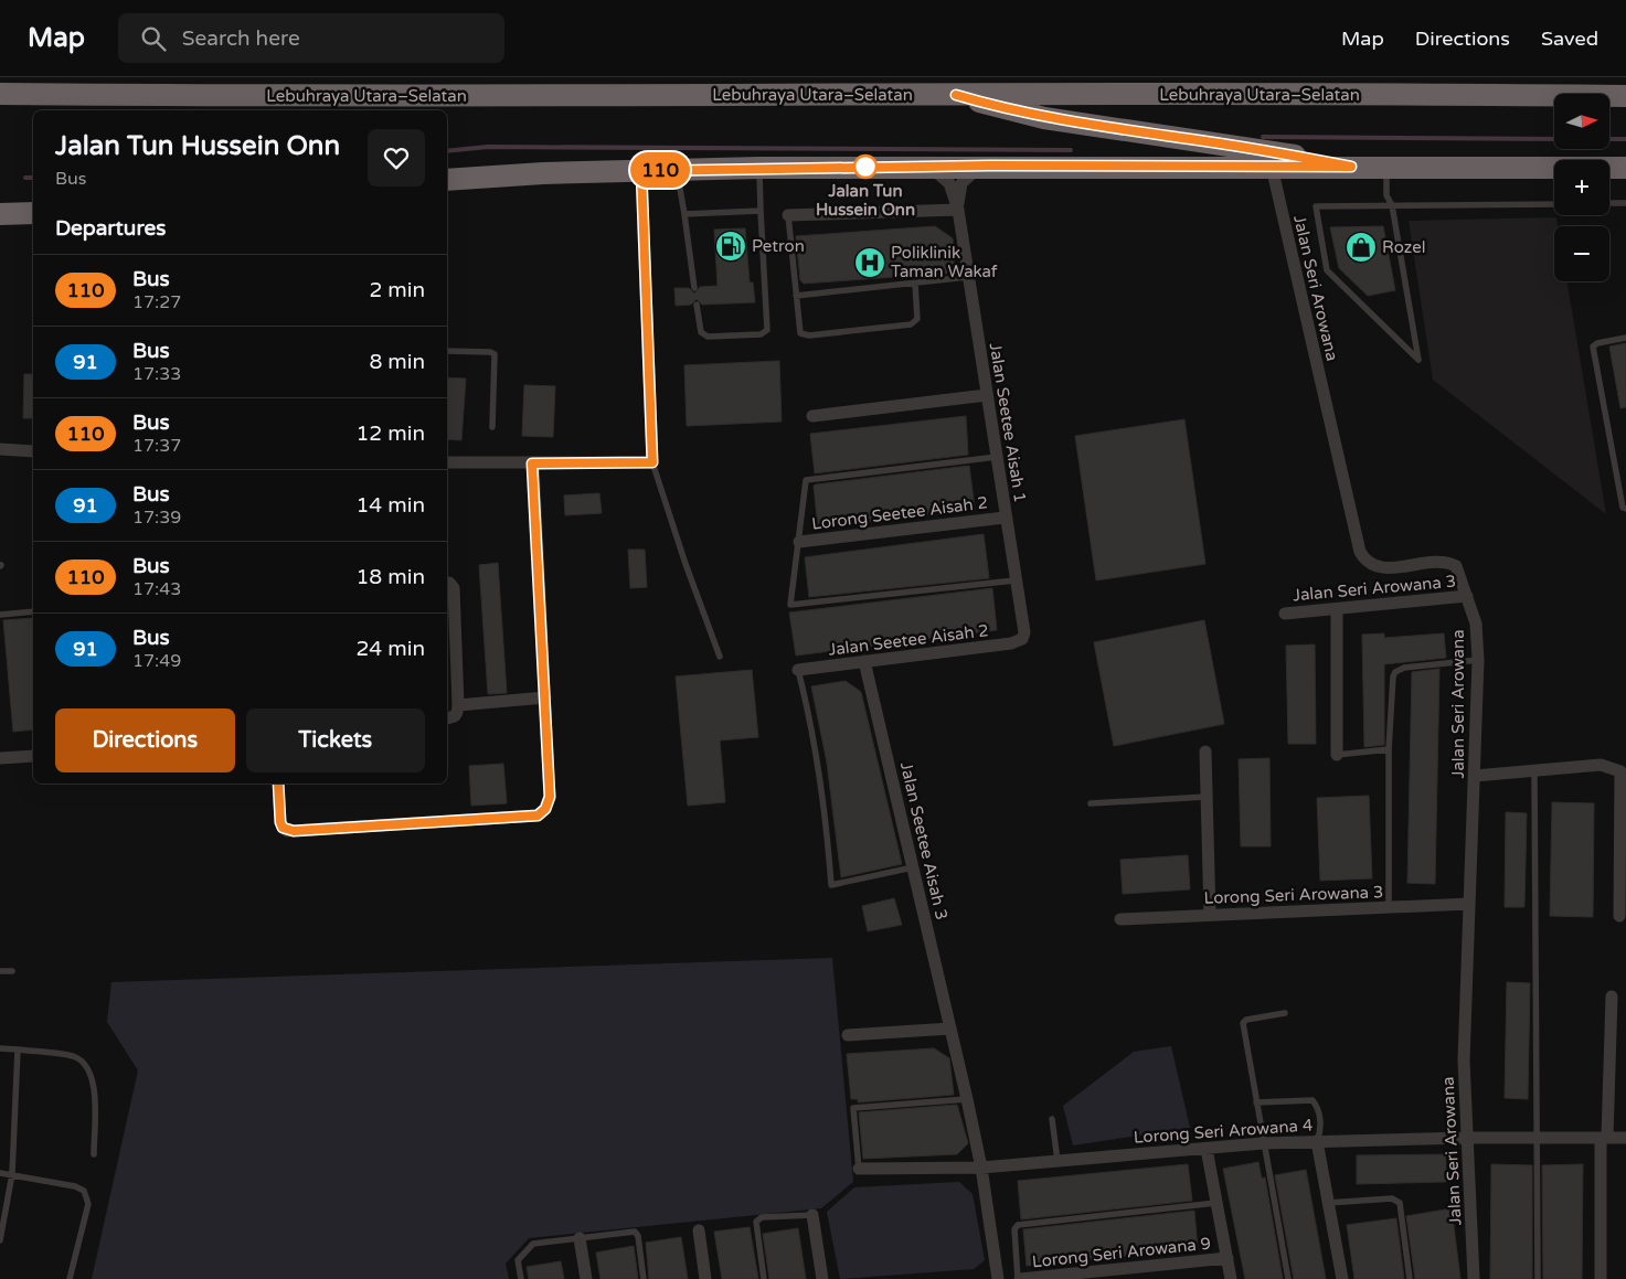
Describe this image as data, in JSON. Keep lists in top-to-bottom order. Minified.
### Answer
{"streets":{"highway":["Lebuhraya Utara–Selatan"],"street":["Jalan Seri Arowana","Jalan Seetee Aisah 1","Lorong Seetee Aisah 2","Jalan Seri Arowana 3","Jalan Seetee Aisah 2","Jalan Seetee Aisah 3","Lorong Seri Arowana 3","Lorong Seri Arowana 4","Lorong Seri Arowana 9"]},"crossings":[["Jalan Seri Arowana","Jalan Seri Arowana 3"],["Jalan Seri Arowana","Lorong Seri Arowana 3"],["Jalan Seri Arowana","Lorong Seri Arowana 4"],["Jalan Seetee Aisah 1","Lorong Seetee Aisah 2"],["Jalan Seetee Aisah 1","Jalan Seetee Aisah 2"],["Jalan Seetee Aisah 2","Jalan Seetee Aisah 3"],["Jalan Seetee Aisah 3","Lorong Seri Arowana 4"]],"places":{"other":["Jalan Tun Hussein Onn"],"fuel station":["Petron"],"shop":["Rozel"],"hospital":["Poliklinik Taman Wakaf"]},"lines":["bus line 110"],"north":"right","page":{"header":"Map","search":"Search here","nav":["Map","Directions","Saved"],"on_map":"110","map_buttons":["+","−"],"heading":[["Jalan Tun Hussein Onn","Bus"],"Departures"],"list":[{"mark":"110","name":"Bus","note":"17:27","value":"2 min"},{"mark":"91","name":"Bus","note":"17:33","value":"8 min"},{"mark":"110","name":"Bus","note":"17:37","value":"12 min"},{"mark":"91","name":"Bus","note":"17:39","value":"14 min"},{"mark":"110","name":"Bus","note":"17:43","value":"18 min"},{"mark":"91","name":"Bus","note":"17:49","value":"24 min"}],"buttons":["Directions","Tickets"]}}
